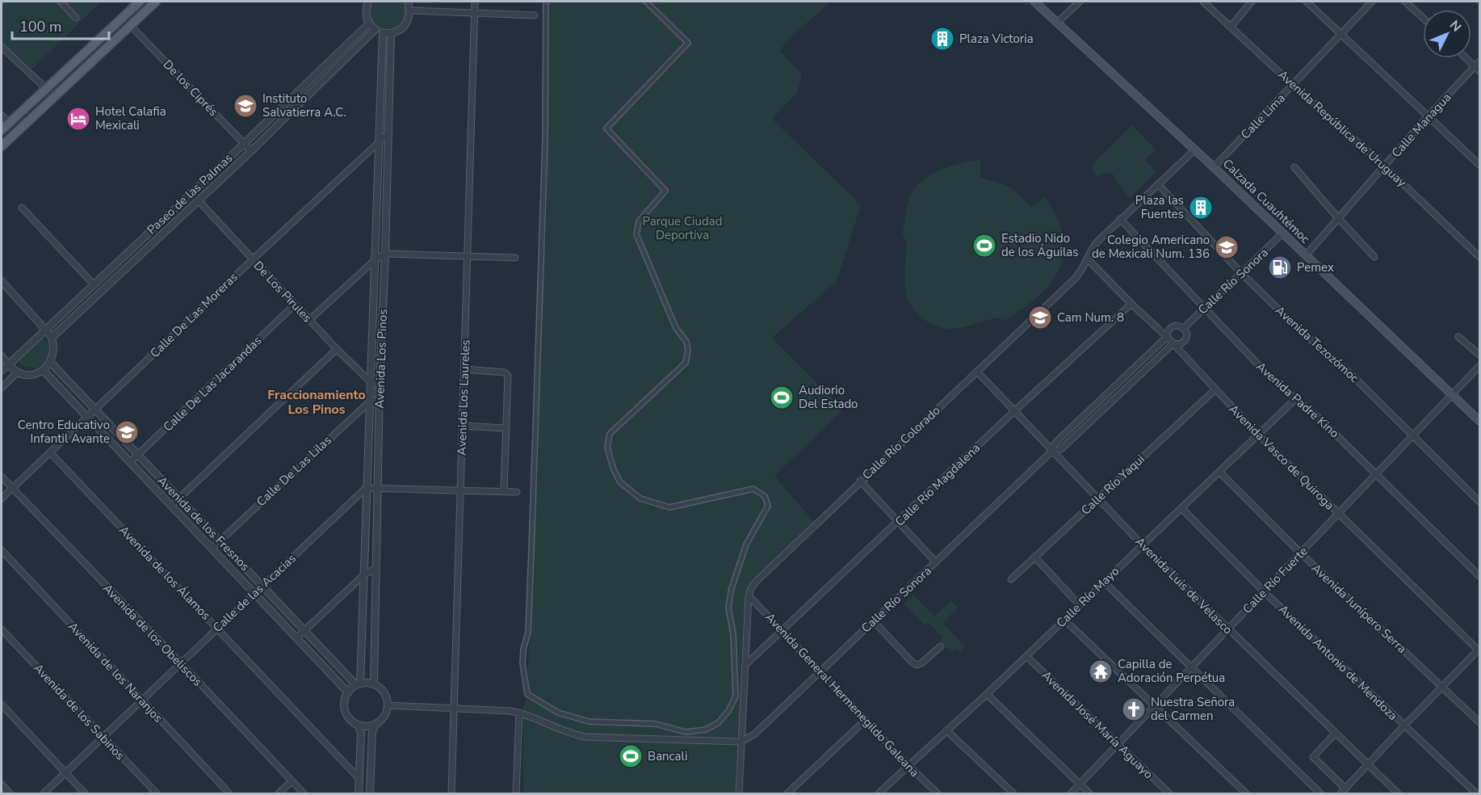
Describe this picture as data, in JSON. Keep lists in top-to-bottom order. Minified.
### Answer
{"streets":{"main road":["Calzada Cuauhtémoc"],"street":["De los Ciprés","Calle Lima","Calle Managua","Avenida República de Uruguay","Paseo de las Palmas","Calle Río Sonora","De Los Pirules","Calle De Las Moreras","Avenida Tezozómoc","Avenida Los Pinos","Calle De Las Jacarandas","Avenida Los Laureles","Avenida Padre Kino","Calle Río Colorado","Avenida Vasco de Quiroga","Calle De Las Lilas","Calle Río Magdalena","Calle Río Yaqui","Avenida de los Fresnos","Avenida de los Álamos","Calle Río Fuerte","Avenida Luis de Velasco","Calle de las Acacias","Calle Río Mayo","Avenida Junípero Serra","Avenida de los Obeliscos","Avenida Antonio de Mendoza","Avenida de los Naranjos","Avenida General Hermenegildo Galeana","Avenida de los Sabinos","Avenida José María Aguayo"]},"crossings":[["De los Ciprés","Paseo de las Palmas"],["Calle Lima","Avenida República de Uruguay"],["Calle Lima","Calzada Cuauhtémoc"],["Calle Managua","Avenida República de Uruguay"],["Calle Managua","Calzada Cuauhtémoc"],["Paseo de las Palmas","De Los Pirules"],["Calzada Cuauhtémoc","Calle Río Sonora"],["Calzada Cuauhtémoc","Calle Río Colorado"],["Calzada Cuauhtémoc","Calle Río Fuerte"],["Calle Río Sonora","Avenida Tezozómoc"],["Calle Río Sonora","Avenida Padre Kino"],["Calle Río Sonora","Avenida Vasco de Quiroga"],["Calle Río Sonora","Avenida Luis de Velasco"],["Calle Río Sonora","Avenida General Hermenegildo Galeana"],["De Los Pirules","Calle De Las Moreras"],["De Los Pirules","Avenida Los Pinos"],["De Los Pirules","Calle De Las Jacarandas"],["Calle De Las Moreras","Avenida Los Pinos"],["Calle De Las Moreras","Avenida de los Fresnos"],["Calle De Las Moreras","Avenida de los Álamos"],["Calle De Las Moreras","Avenida de los Obeliscos"],["Avenida Tezozómoc","Calle Río Colorado"],["Avenida Tezozómoc","Calle Río Fuerte"],["Avenida Los Pinos","Calle De Las Lilas"],["Avenida Los Pinos","Avenida de los Fresnos"],["Avenida Los Pinos","Calle de las Acacias"],["Calle De Las Jacarandas","Avenida de los Fresnos"],["Avenida Padre Kino","Calle Río Colorado"],["Avenida Padre Kino","Calle Río Fuerte"],["Avenida Padre Kino","Calle Río Mayo"],["Calle Río Colorado","Avenida Vasco de Quiroga"],["Calle Río Colorado","Avenida Luis de Velasco"],["Calle Río Colorado","Avenida General Hermenegildo Galeana"],["Avenida Vasco de Quiroga","Calle Río Magdalena"],["Avenida Vasco de Quiroga","Calle Río Yaqui"],["Avenida Vasco de Quiroga","Calle Río Fuerte"],["Avenida Vasco de Quiroga","Calle Río Mayo"],["Calle De Las Lilas","Avenida de los Fresnos"],["Calle Río Magdalena","Avenida Luis de Velasco"],["Calle Río Magdalena","Avenida General Hermenegildo Galeana"],["Calle Río Yaqui","Avenida Luis de Velasco"],["Avenida de los Fresnos","Calle de las Acacias"],["Avenida de los Álamos","Calle de las Acacias"],["Calle Río Fuerte","Avenida Luis de Velasco"],["Calle Río Fuerte","Avenida Junípero Serra"],["Calle Río Fuerte","Avenida Antonio de Mendoza"],["Calle Río Fuerte","Avenida José María Aguayo"],["Avenida Luis de Velasco","Calle Río Mayo"],["Calle de las Acacias","Avenida de los Obeliscos"],["Calle de las Acacias","Avenida de los Naranjos"],["Calle de las Acacias","Avenida de los Sabinos"],["Calle Río Mayo","Avenida Junípero Serra"],["Calle Río Mayo","Avenida Antonio de Mendoza"],["Calle Río Mayo","Avenida General Hermenegildo Galeana"],["Calle Río Mayo","Avenida José María Aguayo"]],"districts":["Fraccionamiento Los Pinos"],"parks":["Parque Ciudad Deportiva"],"places":{"building":["Plaza Victoria","Plaza las Fuentes"],"school or university":["Instituto Salvatierra A.C.","Colegio Americano de Mexicali Num. 136","Cam Num. 8","Centro Educativo Infantil Avante"],"hotel":["Hotel Calafia Mexicali"],"sports":["Estadio Nido de los Águilas","Audiorio Del Estado","Bancali"],"fuel station":["Pemex"],"temple":["Capilla de Adoración Perpétua"],"church":["Nuestra Señora del Carmen"]},"scale_bar":"100 m","north":"top right"}
